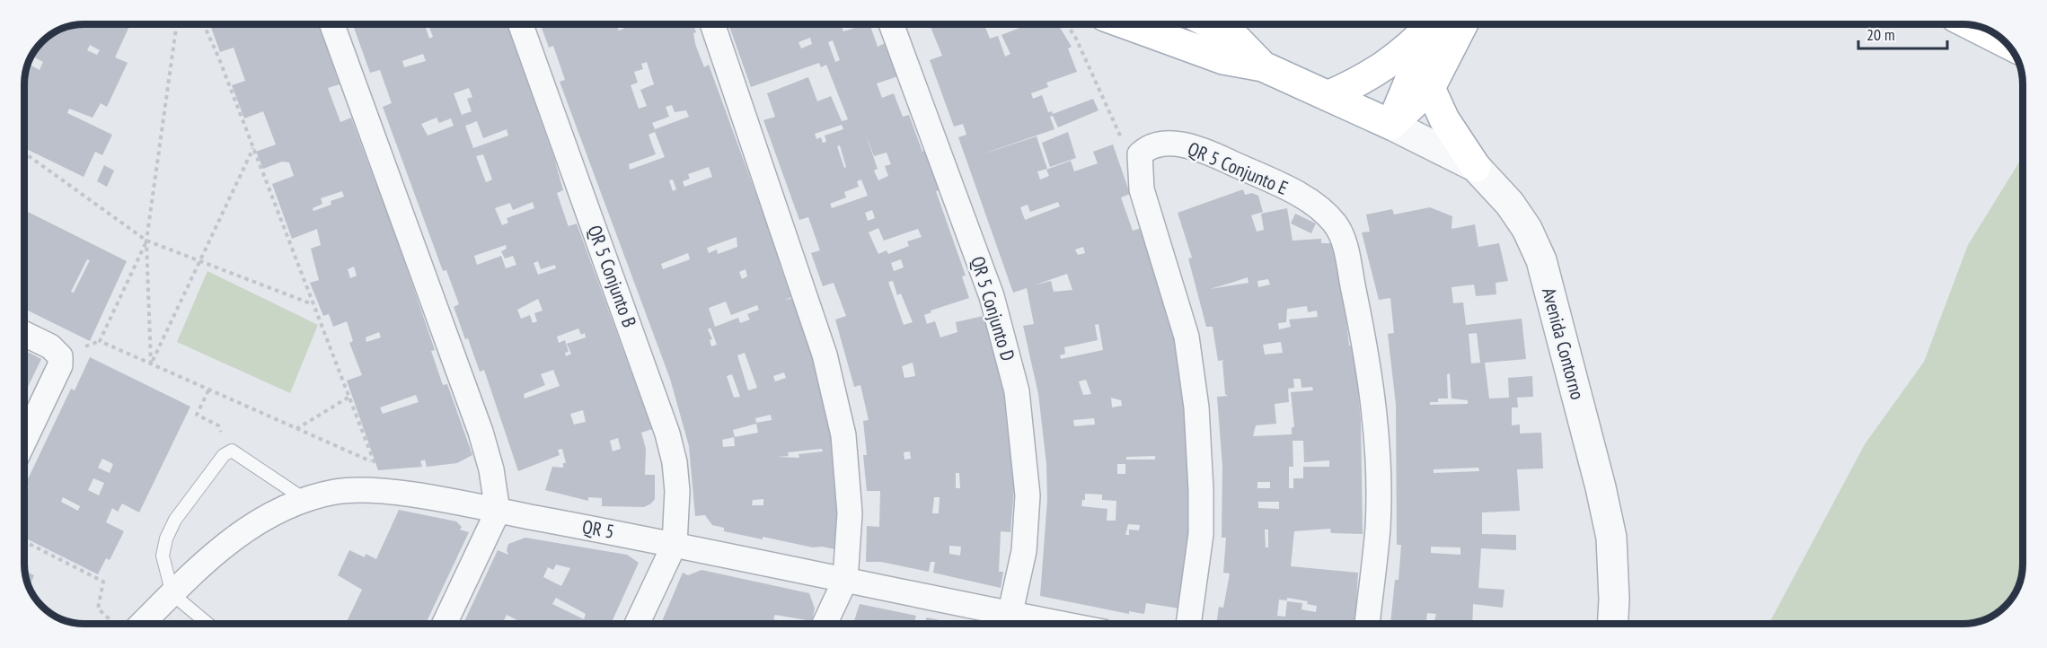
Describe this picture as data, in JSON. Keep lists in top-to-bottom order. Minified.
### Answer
{"streets":{"street":["QR 5 Conjunto E","QR 5 Conjunto B","QR 5 Conjunto D","Avenida Contorno","QR 5"]},"crossings":[["QR 5 Conjunto B","QR 5"],["QR 5 Conjunto D","QR 5"]],"scale_bar":"20 m"}
